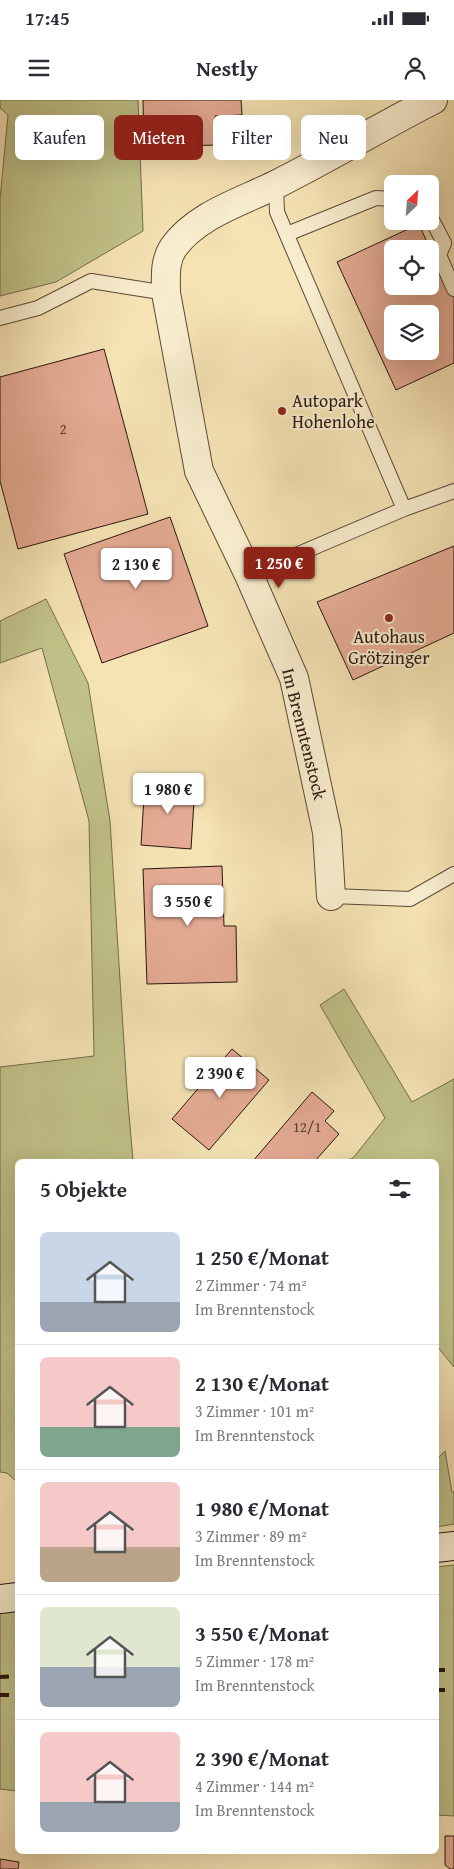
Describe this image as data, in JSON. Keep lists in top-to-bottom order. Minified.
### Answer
{"streets":{"street":["Im Brenntenstock"]},"places":["Autopark Hohenlohe","Autohaus Grötzinger"],"house_numbers":["2","12/1"],"north":"top right","page":{"status":"17:45","header":"Nestly","chip":["Kaufen","Mieten","Filter","Neu"],"price":["1 250 €","2 130 €","1 980 €","3 550 €","2 390 €"],"heading":"5 Objekte","list":[{"name":"1 250 €/Monat","note":"2 Zimmer · 74 m² · Im Brenntenstock"},{"name":"2 130 €/Monat","note":"3 Zimmer · 101 m² · Im Brenntenstock"},{"name":"1 980 €/Monat","note":"3 Zimmer · 89 m² · Im Brenntenstock"},{"name":"3 550 €/Monat","note":"5 Zimmer · 178 m² · Im Brenntenstock"},{"name":"2 390 €/Monat","note":"4 Zimmer · 144 m² · Im Brenntenstock"}]}}
